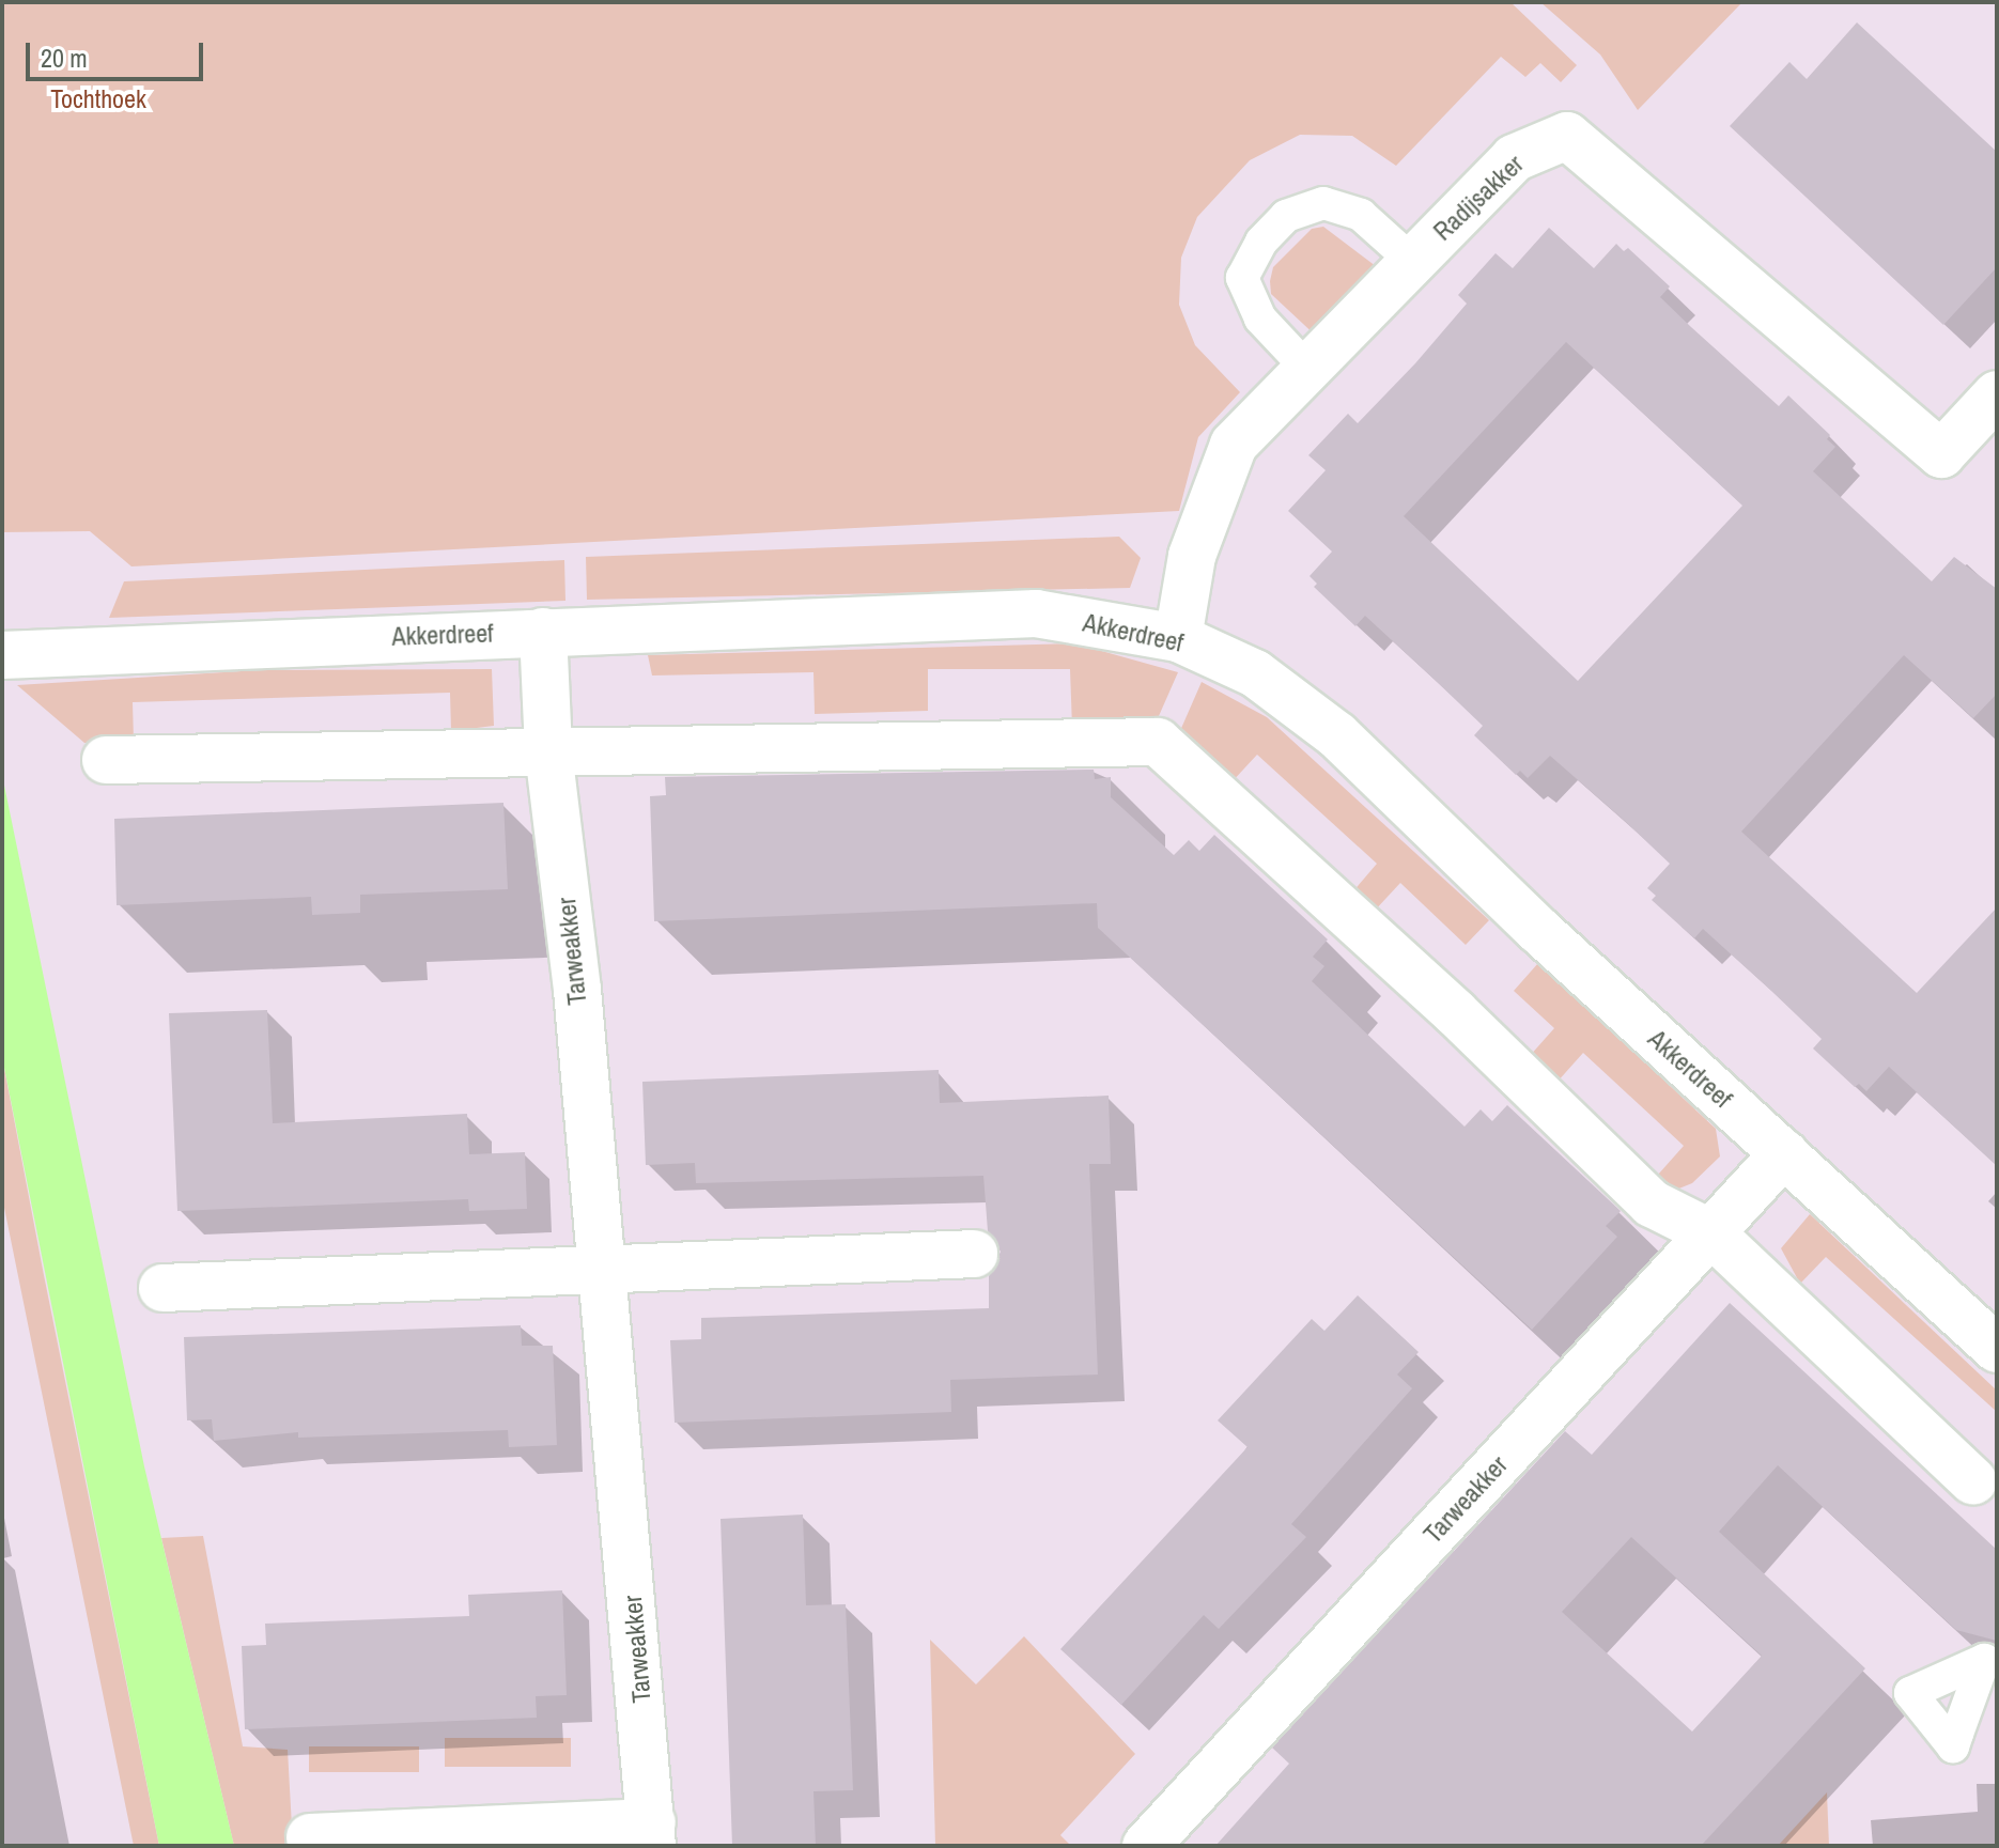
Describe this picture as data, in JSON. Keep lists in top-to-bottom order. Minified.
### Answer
{"streets":{"street":["Radijsakker","Akkerdreef","Tarweakker"]},"crossings":[["Radijsakker","Akkerdreef"],["Akkerdreef","Tarweakker"]],"parks":["Tochthoek"],"scale_bar":"20 m"}
